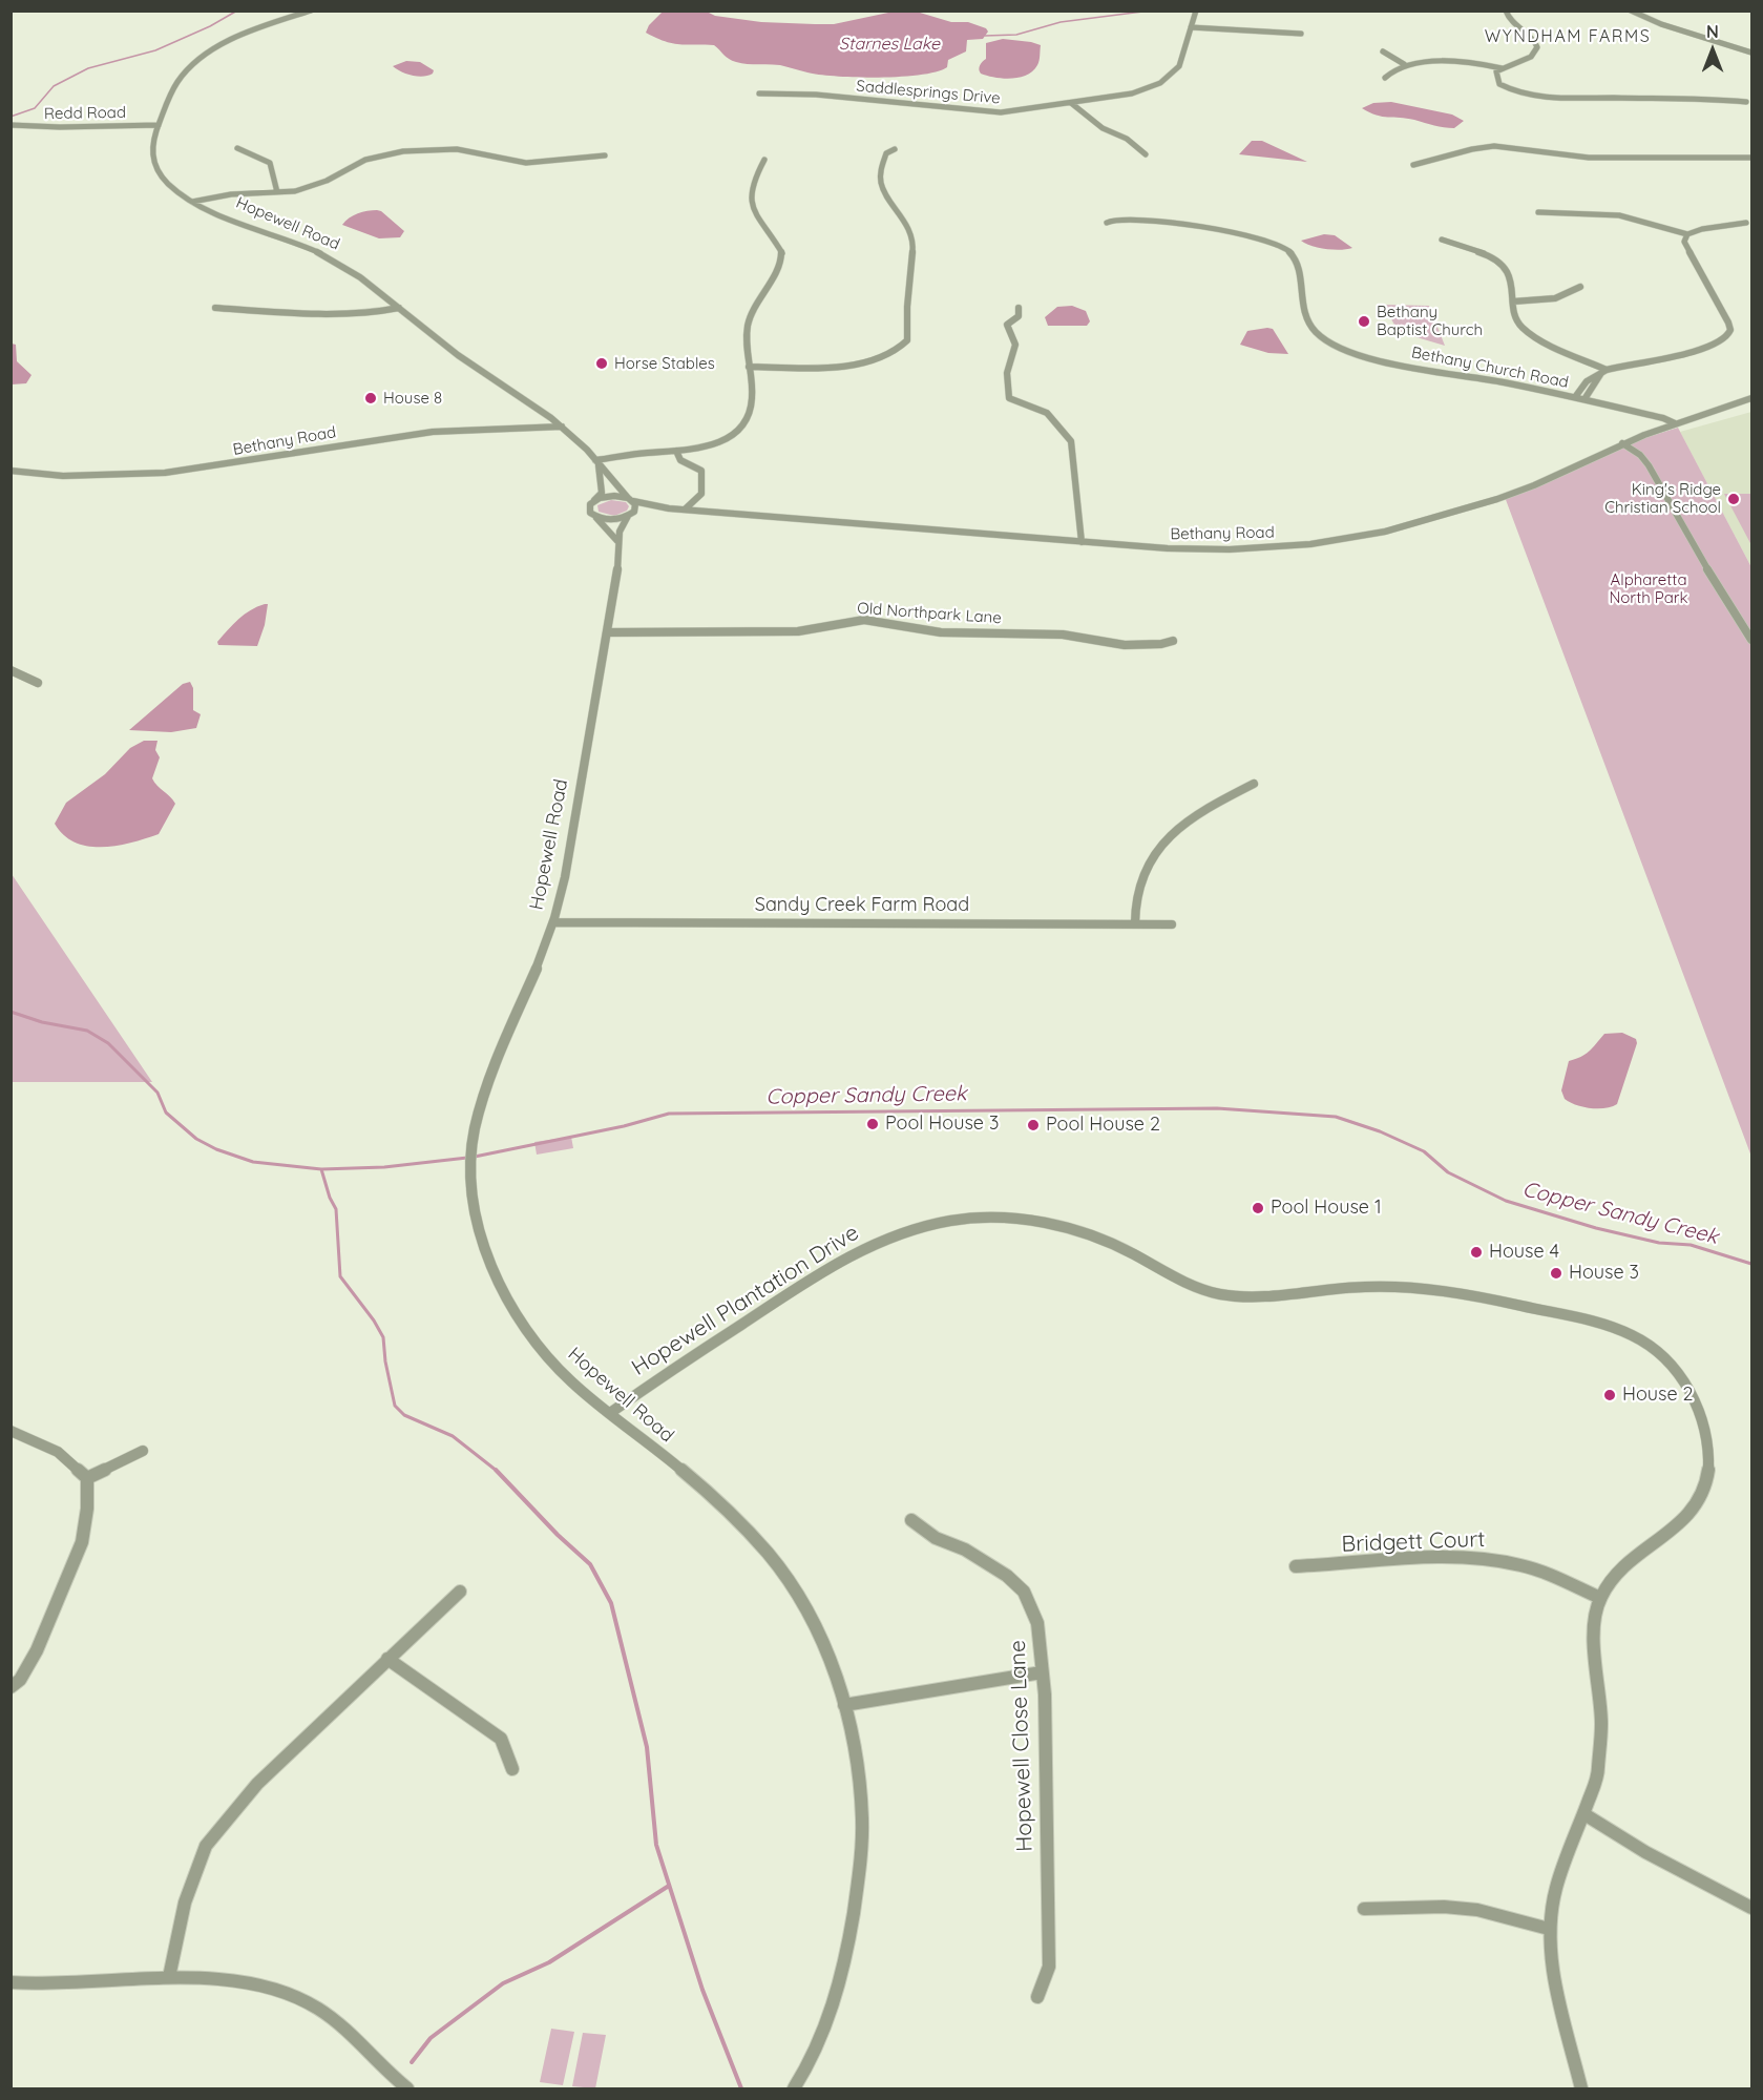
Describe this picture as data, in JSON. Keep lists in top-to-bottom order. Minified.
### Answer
{"streets":{"street":["Saddlesprings Drive","Redd Road","Hopewell Road","Bethany Church Road","Bethany Road","Old Northpark Lane","Sandy Creek Farm Road","Hopewell Plantation Drive","Bridgett Court","Hopewell Close Lane"]},"crossings":[["Redd Road","Hopewell Road"],["Hopewell Road","Bethany Road"],["Hopewell Road","Old Northpark Lane"],["Hopewell Road","Sandy Creek Farm Road"],["Hopewell Road","Hopewell Plantation Drive"],["Bethany Church Road","Bethany Road"],["Hopewell Plantation Drive","Bridgett Court"]],"districts":["WYNDHAM FARMS"],"water":["Starnes Lake","Copper Sandy Creek"],"parks":["Alpharetta North Park"],"places":["Bethany Baptist Church","Horse Stables","House 8","King's Ridge Christian School","Pool House 3","Pool House 2","Pool House 1","House 4","House 3","House 2"],"north":"top"}
